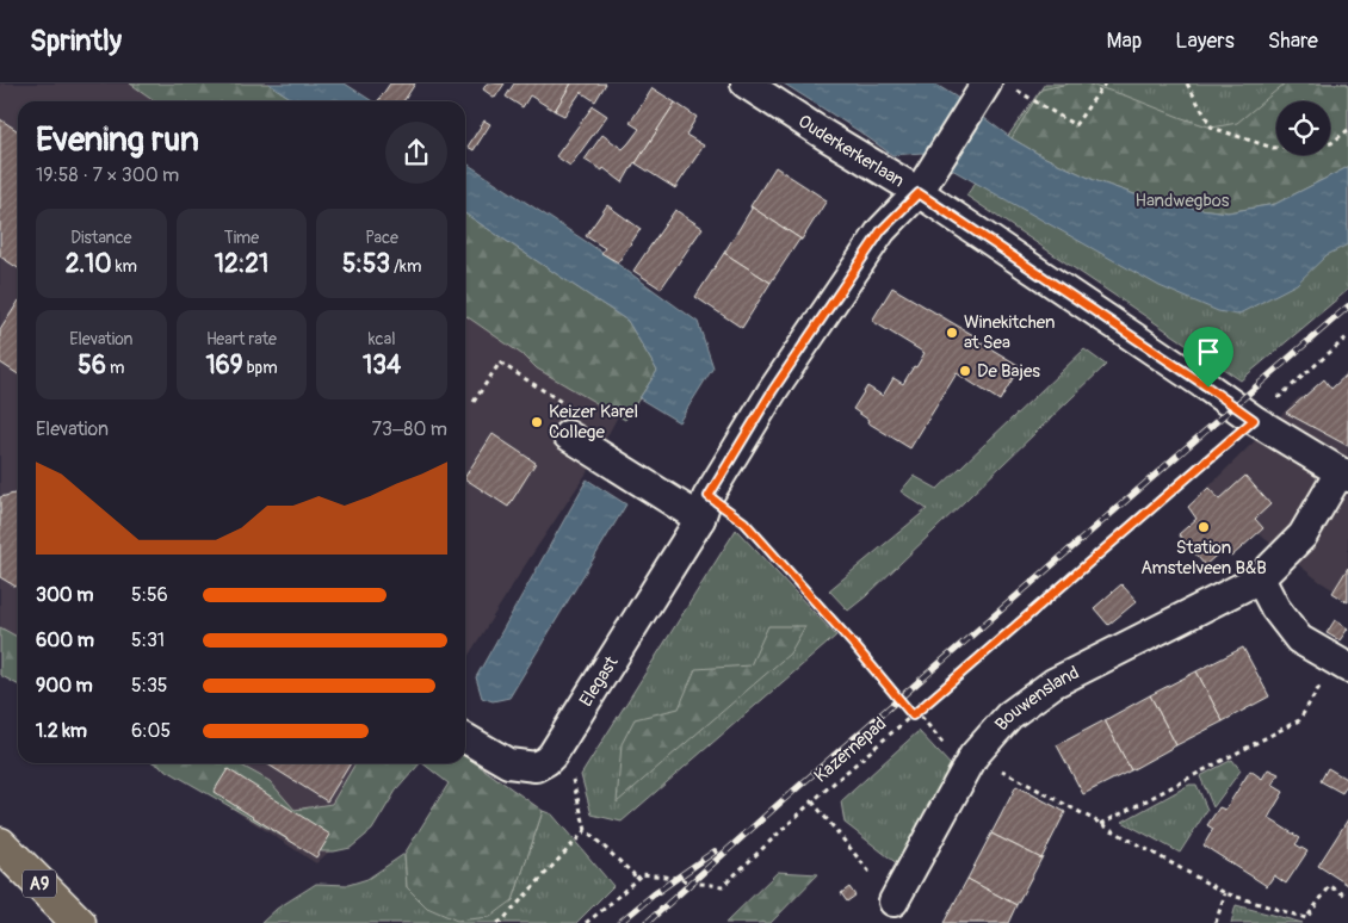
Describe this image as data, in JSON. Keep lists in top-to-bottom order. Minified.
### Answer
{"streets":{"highway":["A9"],"street":["Ouderkerkerlaan","Elegast","Bouwensland"],"path":["Kazernepad"]},"crossings":[["Ouderkerkerlaan","Elegast"],["Ouderkerkerlaan","Bouwensland"],["Ouderkerkerlaan","Kazernepad"]],"parks":["Handwegbos"],"places":["Winekitchen at Sea","De Bajes","Keizer Karel College","Station Amstelveen B&B"],"page":{"header":"Sprintly","nav":["Map","Layers","Share"],"heading":["Evening run","19:58 · 7 × 300 m"],"stats":[["Distance","2.10 km"],["Time","12:21"],["Pace","5:53 /km"],["Elevation","56 m"],["Heart rate","169 bpm"],["kcal","134"]],"chart":["Elevation","73–80 m"],"list":[{"name":"300 m","note":"5:56"},{"name":"600 m","note":"5:31"},{"name":"900 m","note":"5:35"},{"name":"1.2 km","note":"6:05"}]}}
